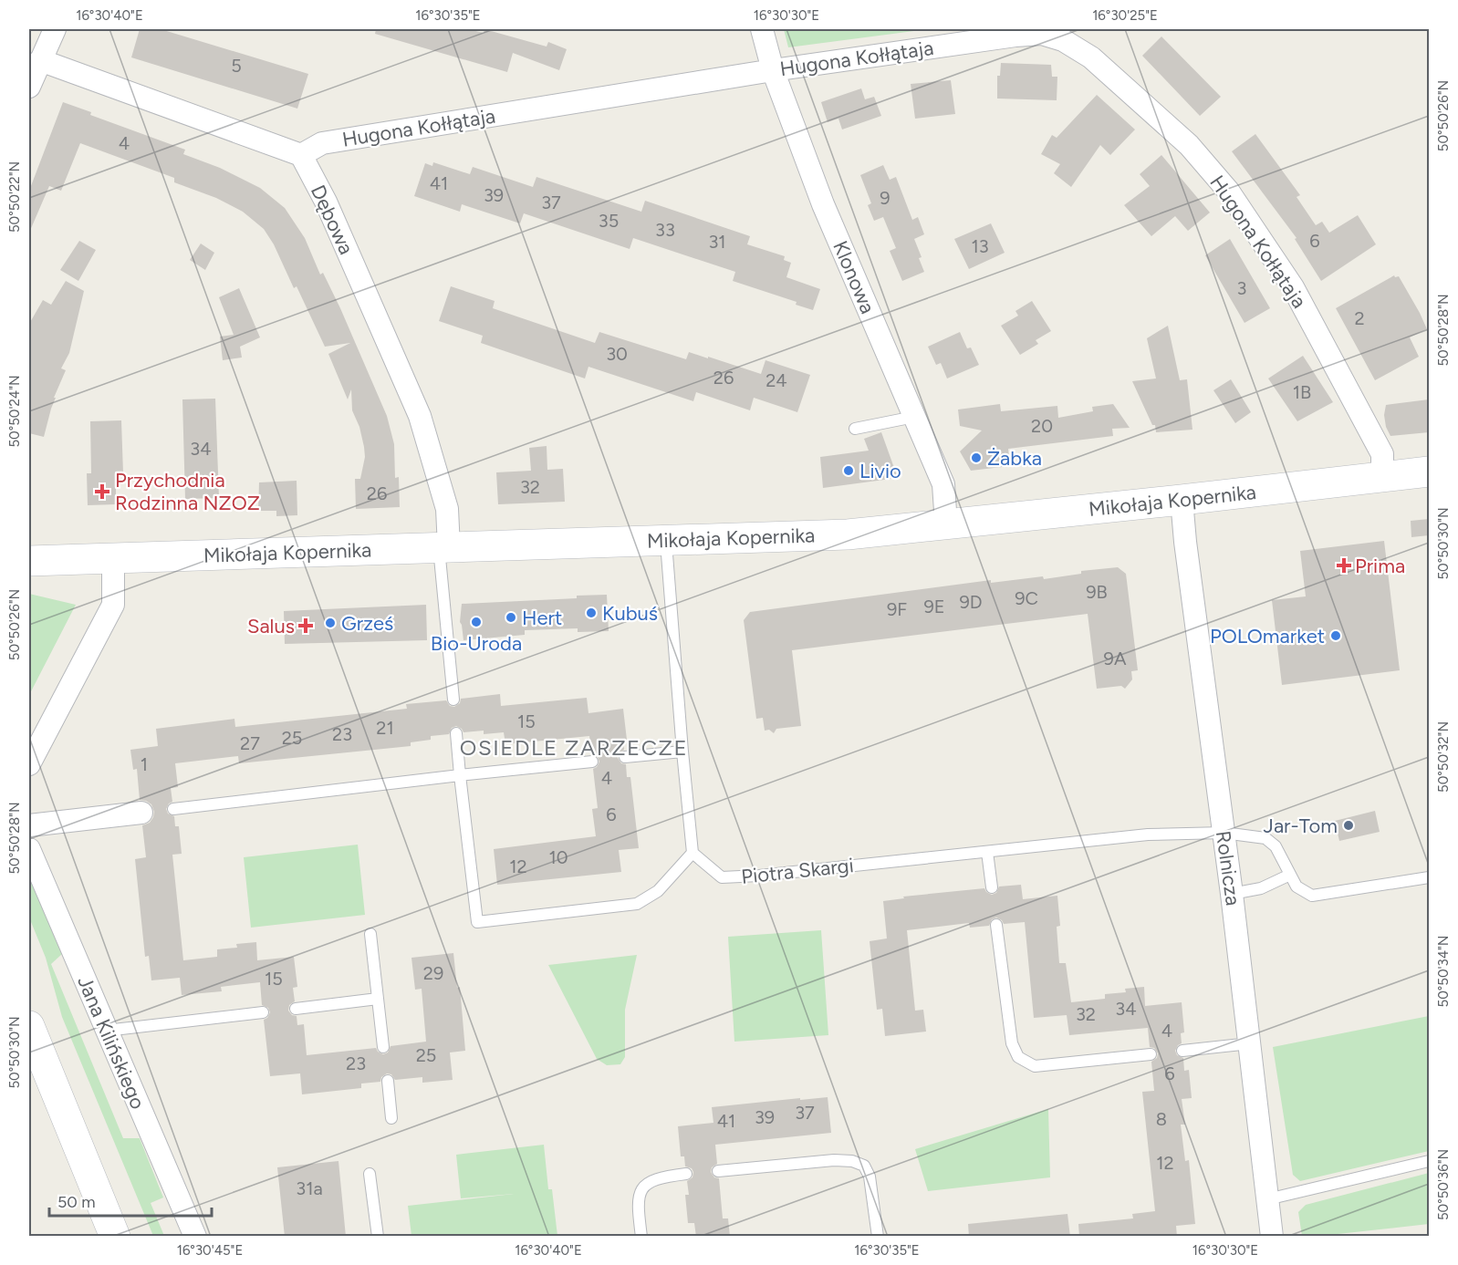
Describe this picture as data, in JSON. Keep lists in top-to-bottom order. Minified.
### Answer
{"streets":{"street":["Hugona Kołłątaja","Dębowa","Klonowa","Mikołaja Kopernika","Rolnicza","Jana Kilińskiego"],"lane":["Piotra Skargi"]},"crossings":[["Hugona Kołłątaja","Dębowa"],["Hugona Kołłątaja","Klonowa"],["Hugona Kołłątaja","Mikołaja Kopernika"],["Dębowa","Mikołaja Kopernika"],["Klonowa","Mikołaja Kopernika"],["Mikołaja Kopernika","Rolnicza"],["Rolnicza","Piotra Skargi"]],"districts":["OSIEDLE ZARZECZE"],"places":{"other":["Żabka","Livio","Kubuś","Hert","Bio-Uroda","Grześ","POLOmarket","Jar-Tom"],"health":["Przychodnia Rodzinna NZOZ","Prima","Salus"]},"house_numbers":["5","4","41","39","9","37","35","33","6","31","13","3","2","30","26","24","1B","20","34","32","26","9B","9C","9D","9E","9F","9A","15","21","23","25","27","1","4","6","10","12","29","15","34","32","4","25","23","6","37","39","8","41","12","31a"],"scale_bar":"50 m","coordinates":["16°30'40\"E","16°30'35\"E","16°30'30\"E","16°30'25\"E","50°50'26\"N","50°50'22\"N","50°50'28\"N","50°50'24\"N","50°50'30\"N","50°50'32\"N","50°50'34\"N","50°50'36\"N","16°30'45\"E"]}
